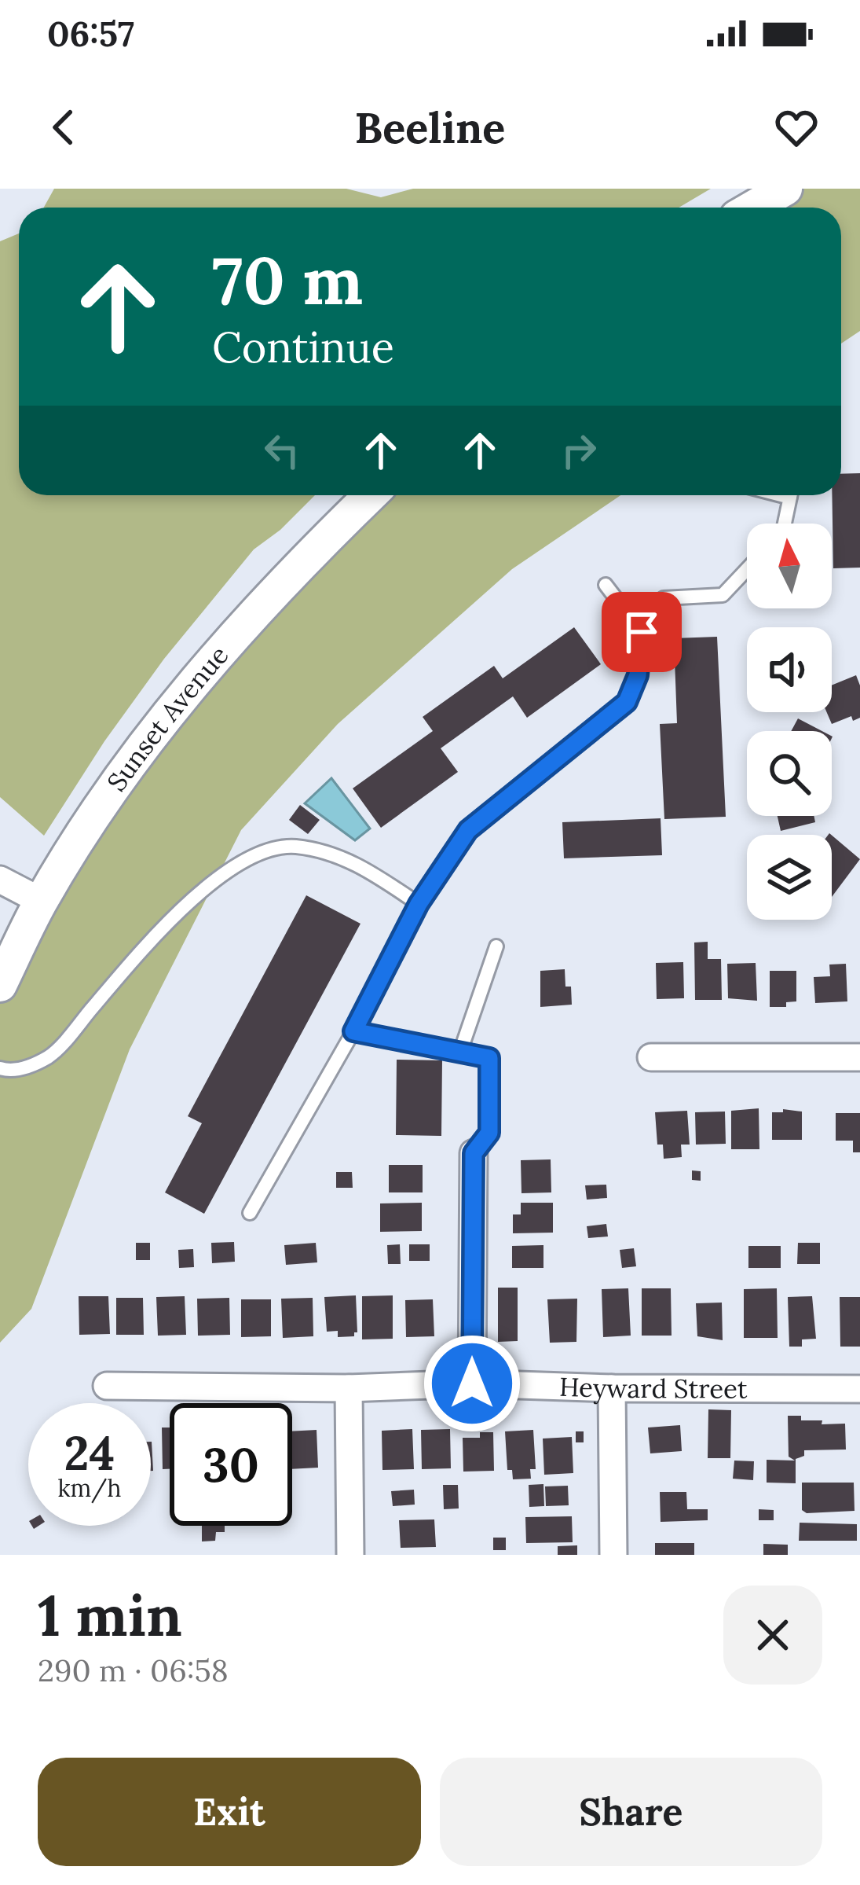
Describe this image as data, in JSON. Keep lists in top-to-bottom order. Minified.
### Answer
{"streets":{"street":["Sunset Avenue","Heyward Street"]},"north":"top","page":{"status":"06:57","header":"Beeline","turn":["70 m","Continue"],"speed":"24 km/h","limit":"30","heading":["1 min","290 m · 06:58"],"buttons":["Exit","Share"]}}
